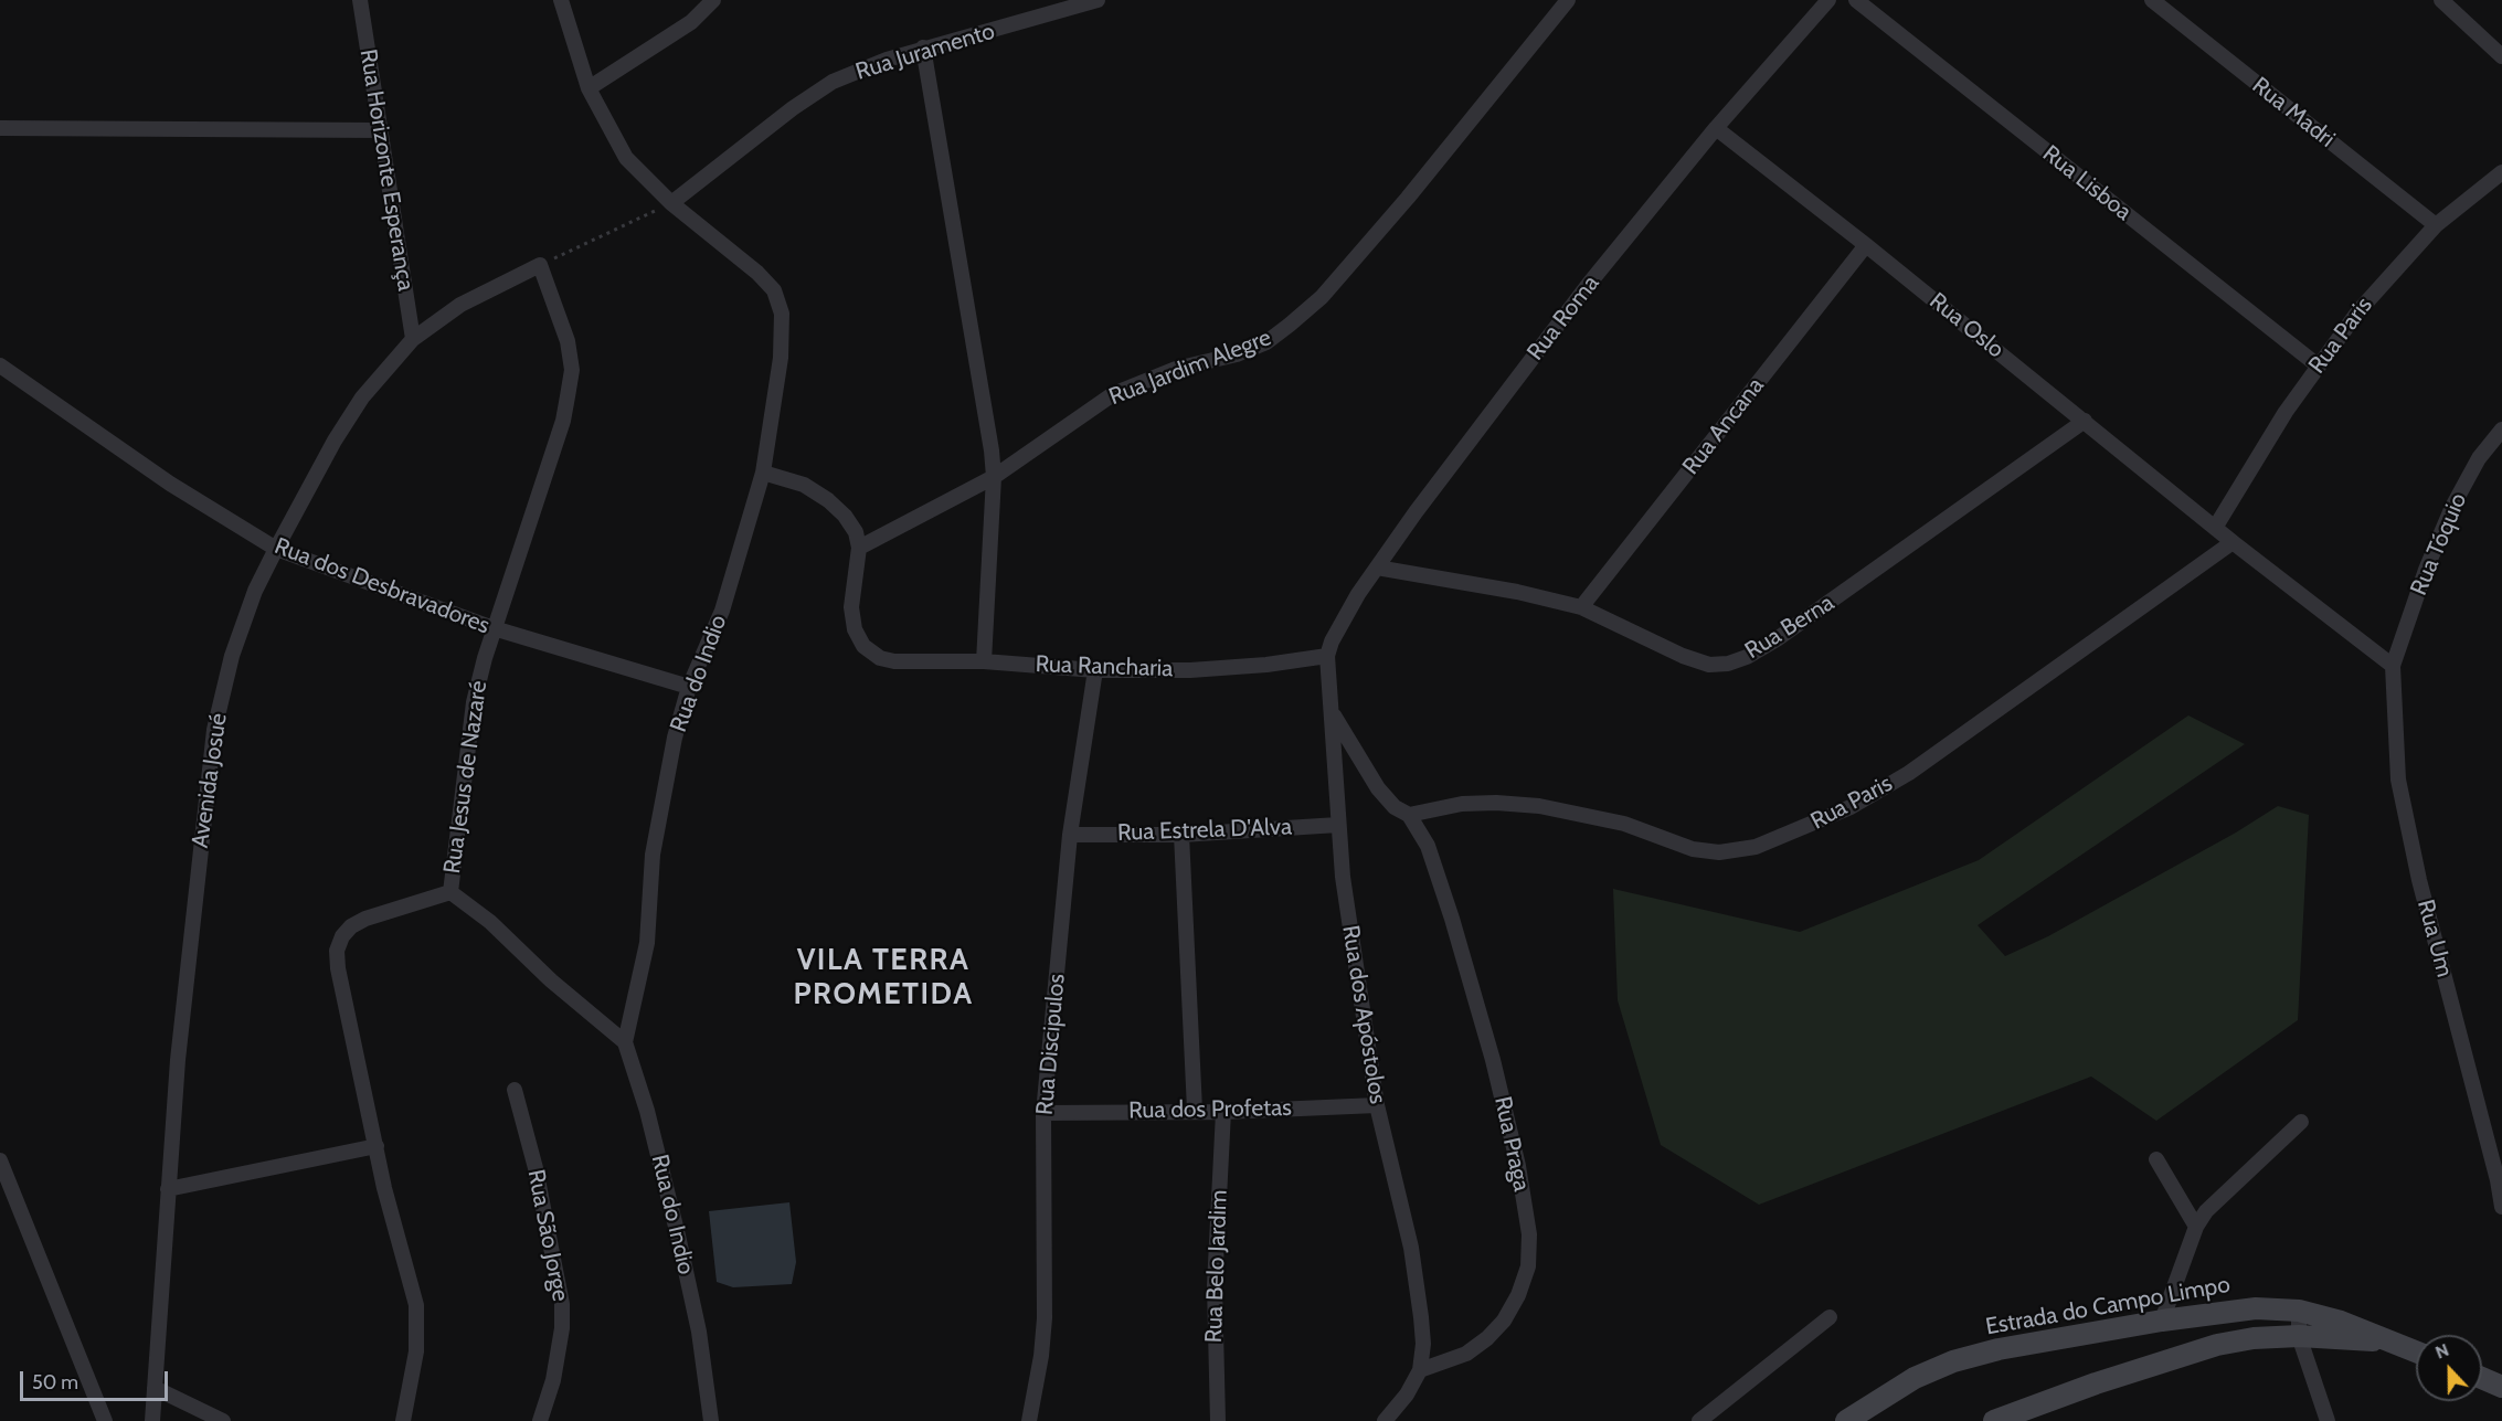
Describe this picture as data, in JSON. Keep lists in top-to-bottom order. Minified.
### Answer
{"streets":{"street":["Rua Juramento","Rua Madri","Rua Horizonte Esperança","Rua Lisboa","Rua Roma","Rua Oslo","Rua Paris","Rua Jardim Alegre","Rua Ancana","Rua Tóquio","Rua dos Desbravadores","Rua Berna","Rua Rancharia","Rua do Indio","Rua Jesus de Nazaré","Avenida Josué","Rua Estrela D'Alva","Rua Um","Rua dos Apóstolos","Rua Discipulos","Rua dos Profetas","Rua Praga","Rua São Jorge","Rua Belo Jardim","Estrada do Campo Limpo"]},"crossings":[["Rua Juramento","Rua do Indio"],["Rua Madri","Rua Paris"],["Rua Horizonte Esperança","Avenida Josué"],["Rua Lisboa","Rua Paris"],["Rua Roma","Rua Oslo"],["Rua Roma","Rua Berna"],["Rua Roma","Rua Rancharia"],["Rua Roma","Rua dos Apóstolos"],["Rua Oslo","Rua Paris"],["Rua Oslo","Rua Ancana"],["Rua Oslo","Rua Tóquio"],["Rua Oslo","Rua Berna"],["Rua Oslo","Rua Um"],["Rua Paris","Rua Praga"],["Rua Jardim Alegre","Rua Rancharia"],["Rua Ancana","Rua Berna"],["Rua Tóquio","Rua Um"],["Rua dos Desbravadores","Rua do Indio"],["Rua dos Desbravadores","Rua Jesus de Nazaré"],["Rua dos Desbravadores","Avenida Josué"],["Rua Rancharia","Rua dos Apóstolos"],["Rua Rancharia","Rua Discipulos"],["Rua Jesus de Nazaré","Avenida Josué"],["Rua Estrela D'Alva","Rua dos Apóstolos"],["Rua Estrela D'Alva","Rua Discipulos"],["Rua dos Apóstolos","Rua dos Profetas"],["Rua dos Apóstolos","Rua Praga"],["Rua Discipulos","Rua dos Profetas"],["Rua dos Profetas","Rua Belo Jardim"]],"districts":["VILA TERRA PROMETIDA"],"scale_bar":"50 m","north":"top"}
